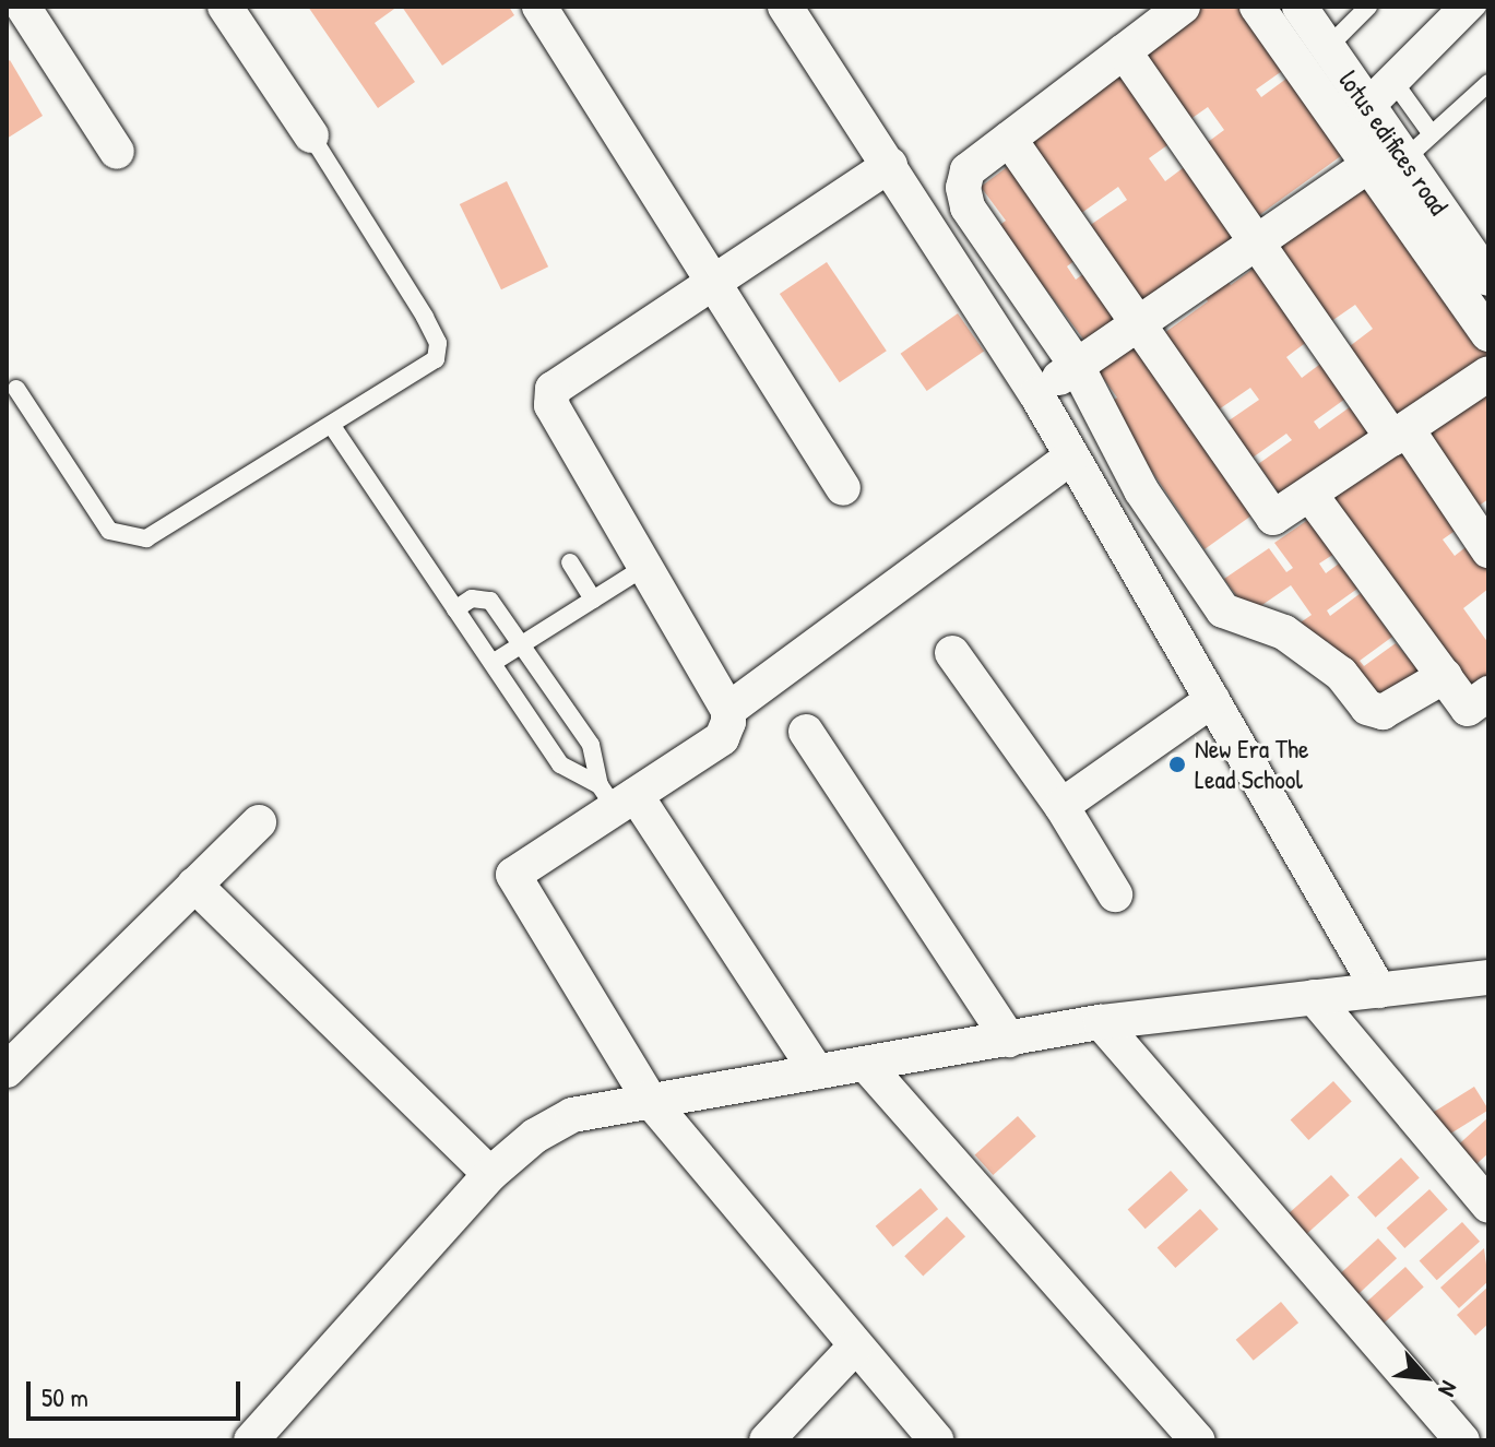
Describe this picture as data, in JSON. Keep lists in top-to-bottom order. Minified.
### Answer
{"streets":{"street":["lotus edifices road"]},"places":["New Era The Lead School"],"scale_bar":"50 m","north":"bottom right"}
